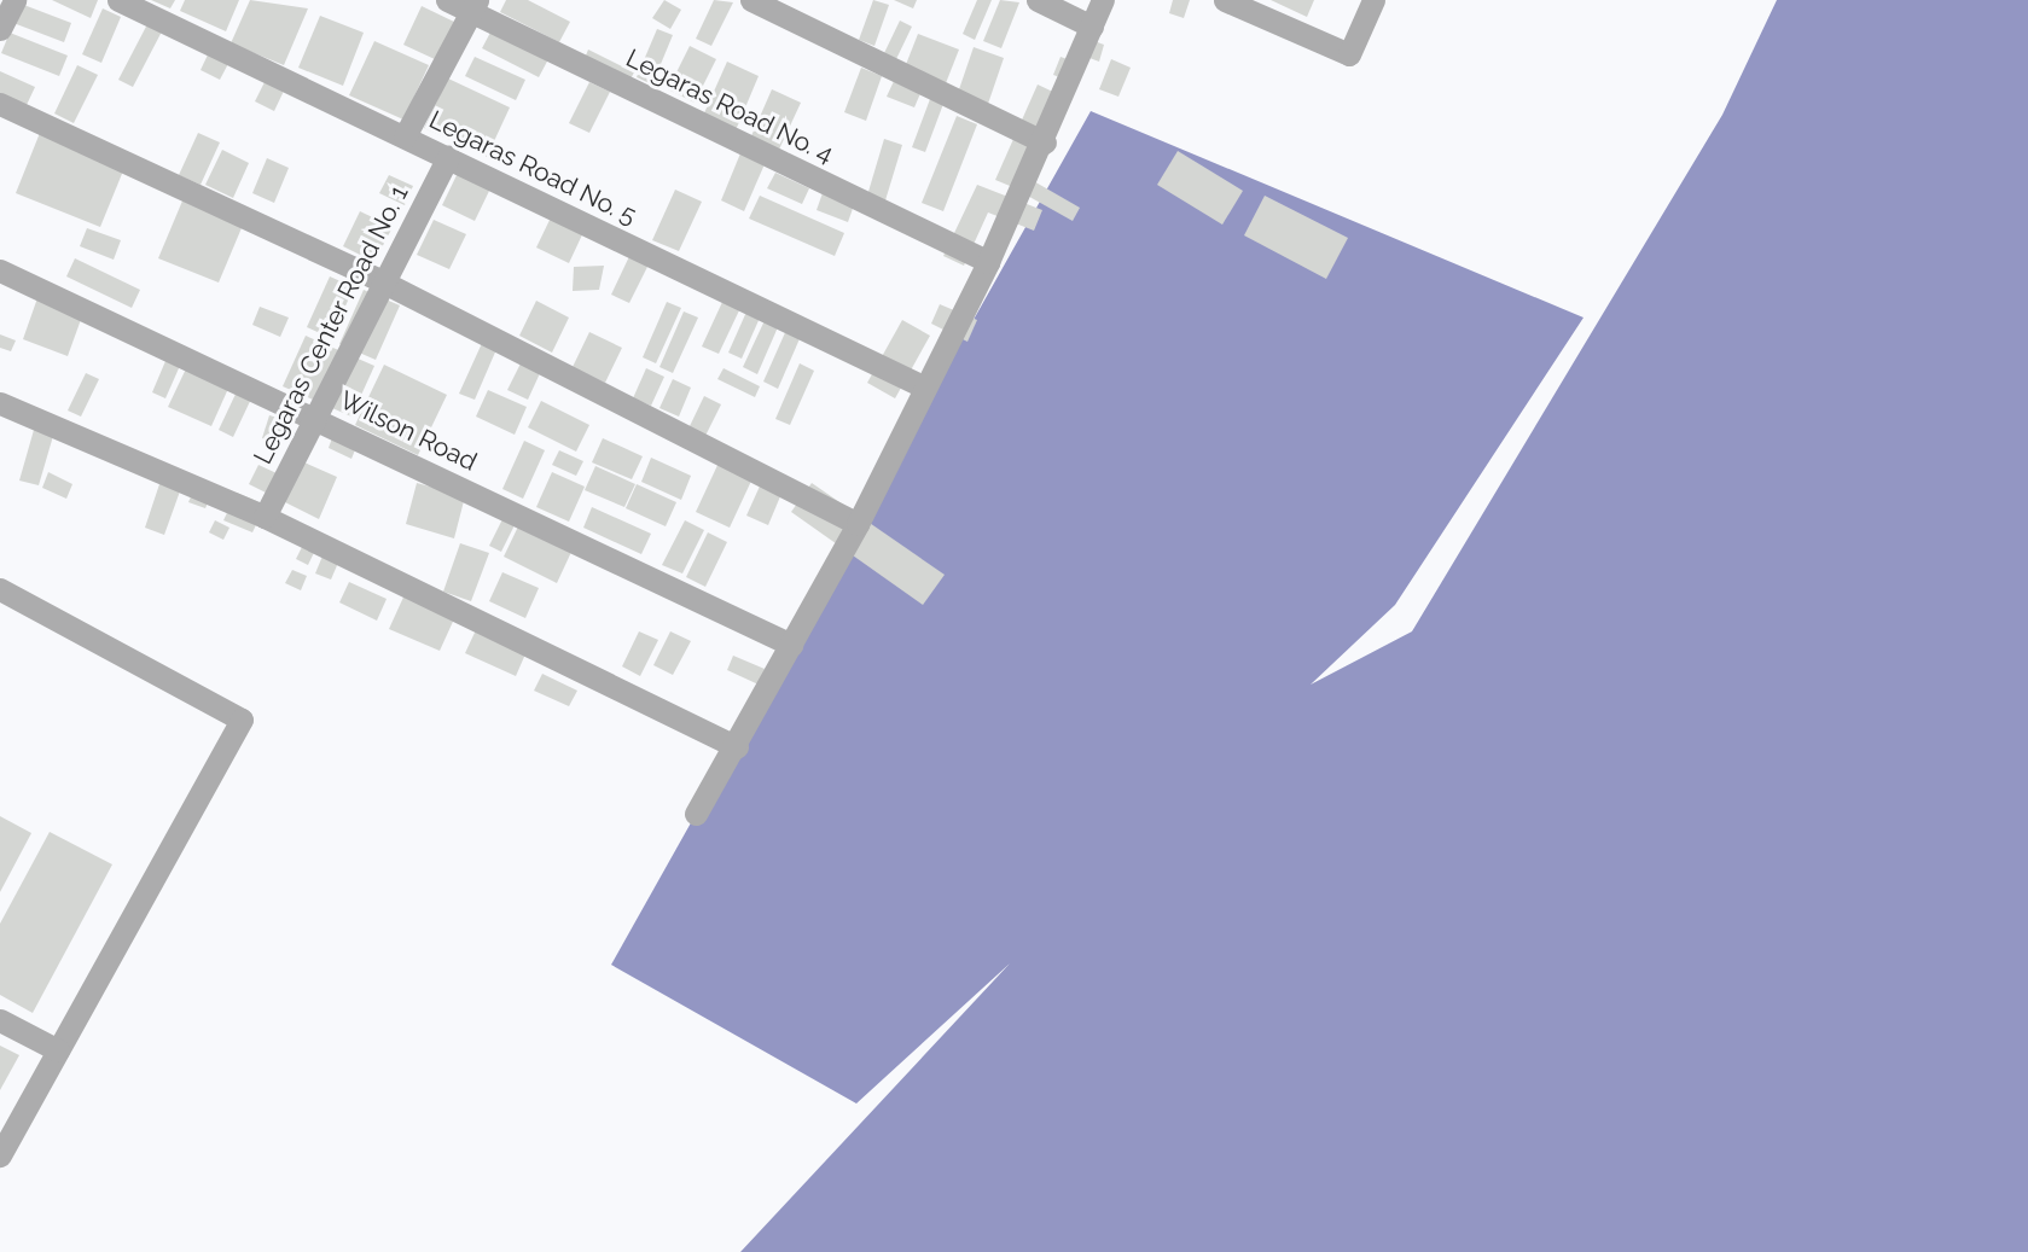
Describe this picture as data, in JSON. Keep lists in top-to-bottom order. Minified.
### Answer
{"streets":{"street":["Legaras Road No. 4","Legaras Road No. 5","Legaras Center Road No. 1","Wilson Road"]},"crossings":[["Legaras Road No. 5","Legaras Center Road No. 1"],["Legaras Center Road No. 1","Wilson Road"]]}
